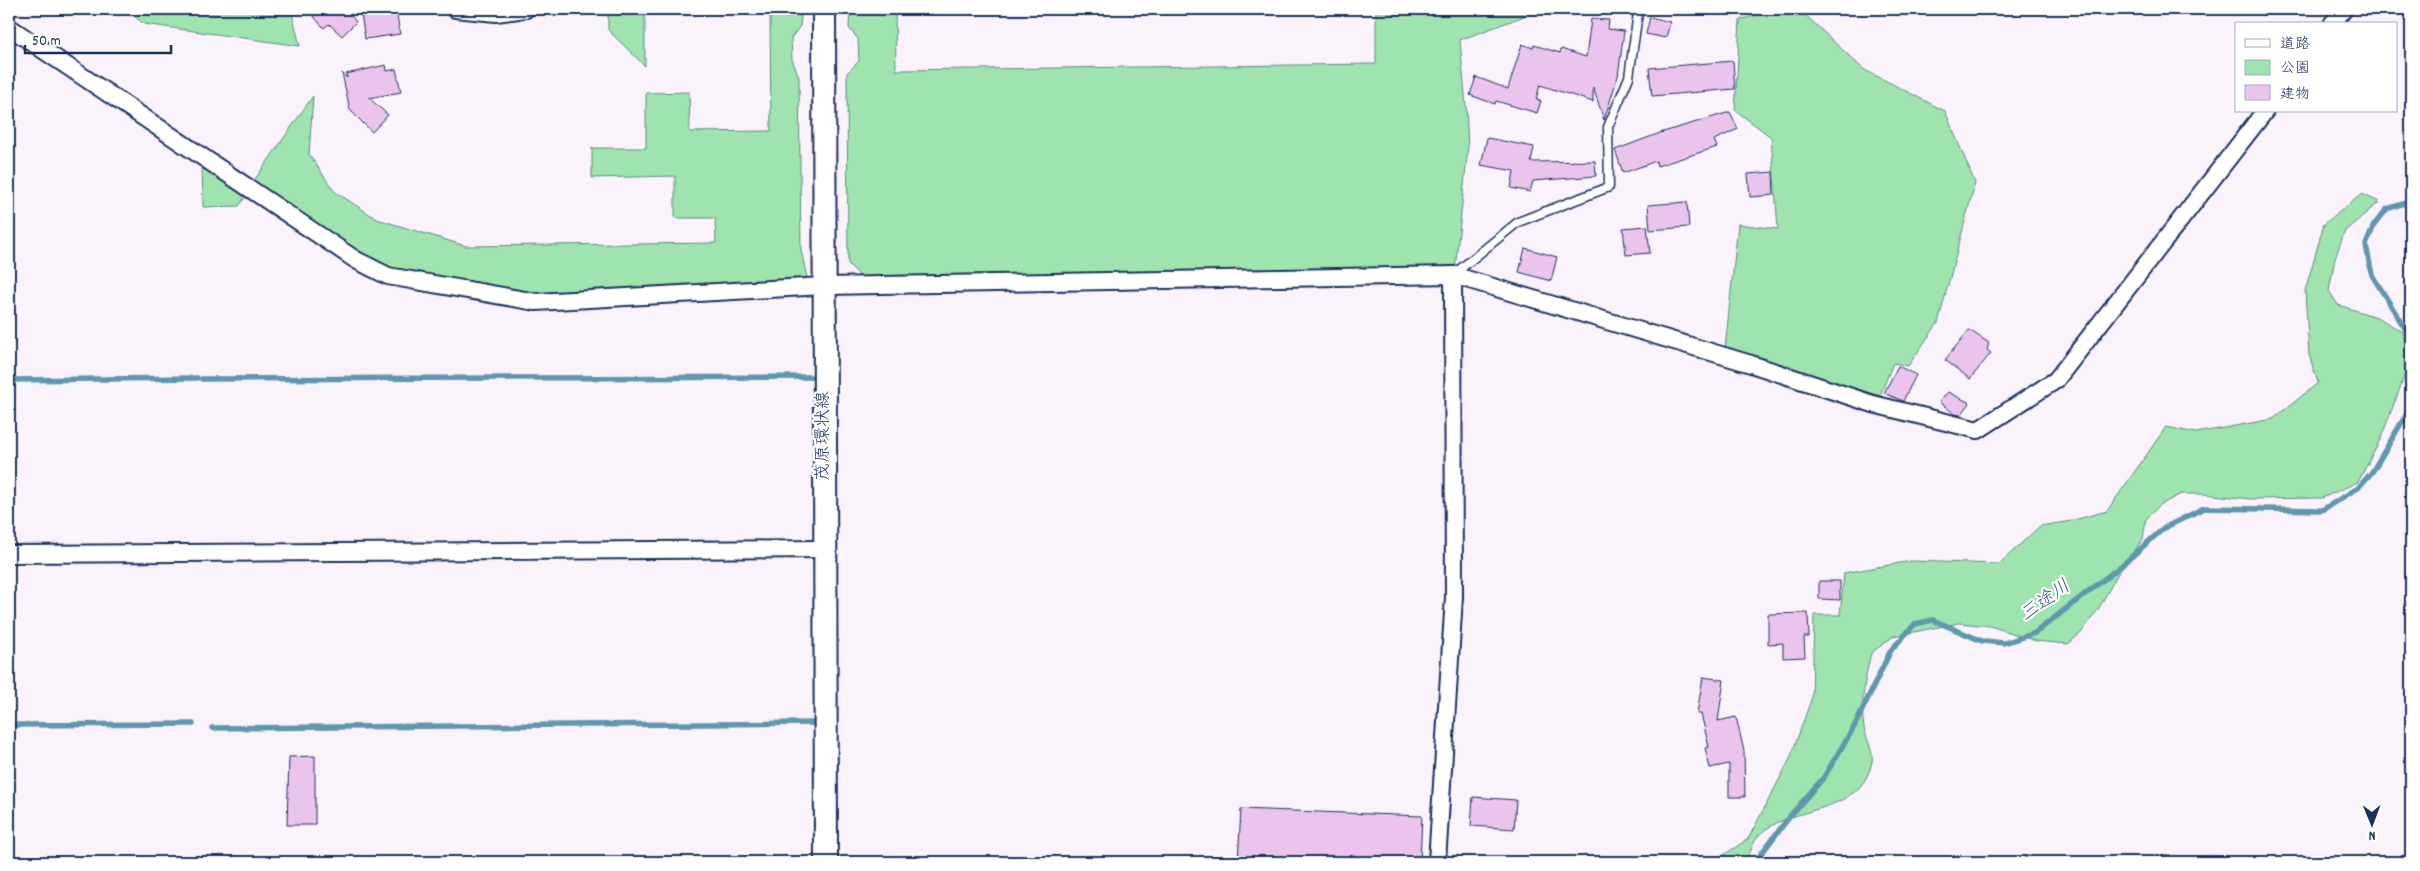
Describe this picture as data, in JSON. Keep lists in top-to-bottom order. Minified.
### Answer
{"streets":{"main road":["茂原環状線"]},"water":["三途川"],"legend":["道路","公園","建物"],"scale_bar":"50 m","north":"bottom"}
